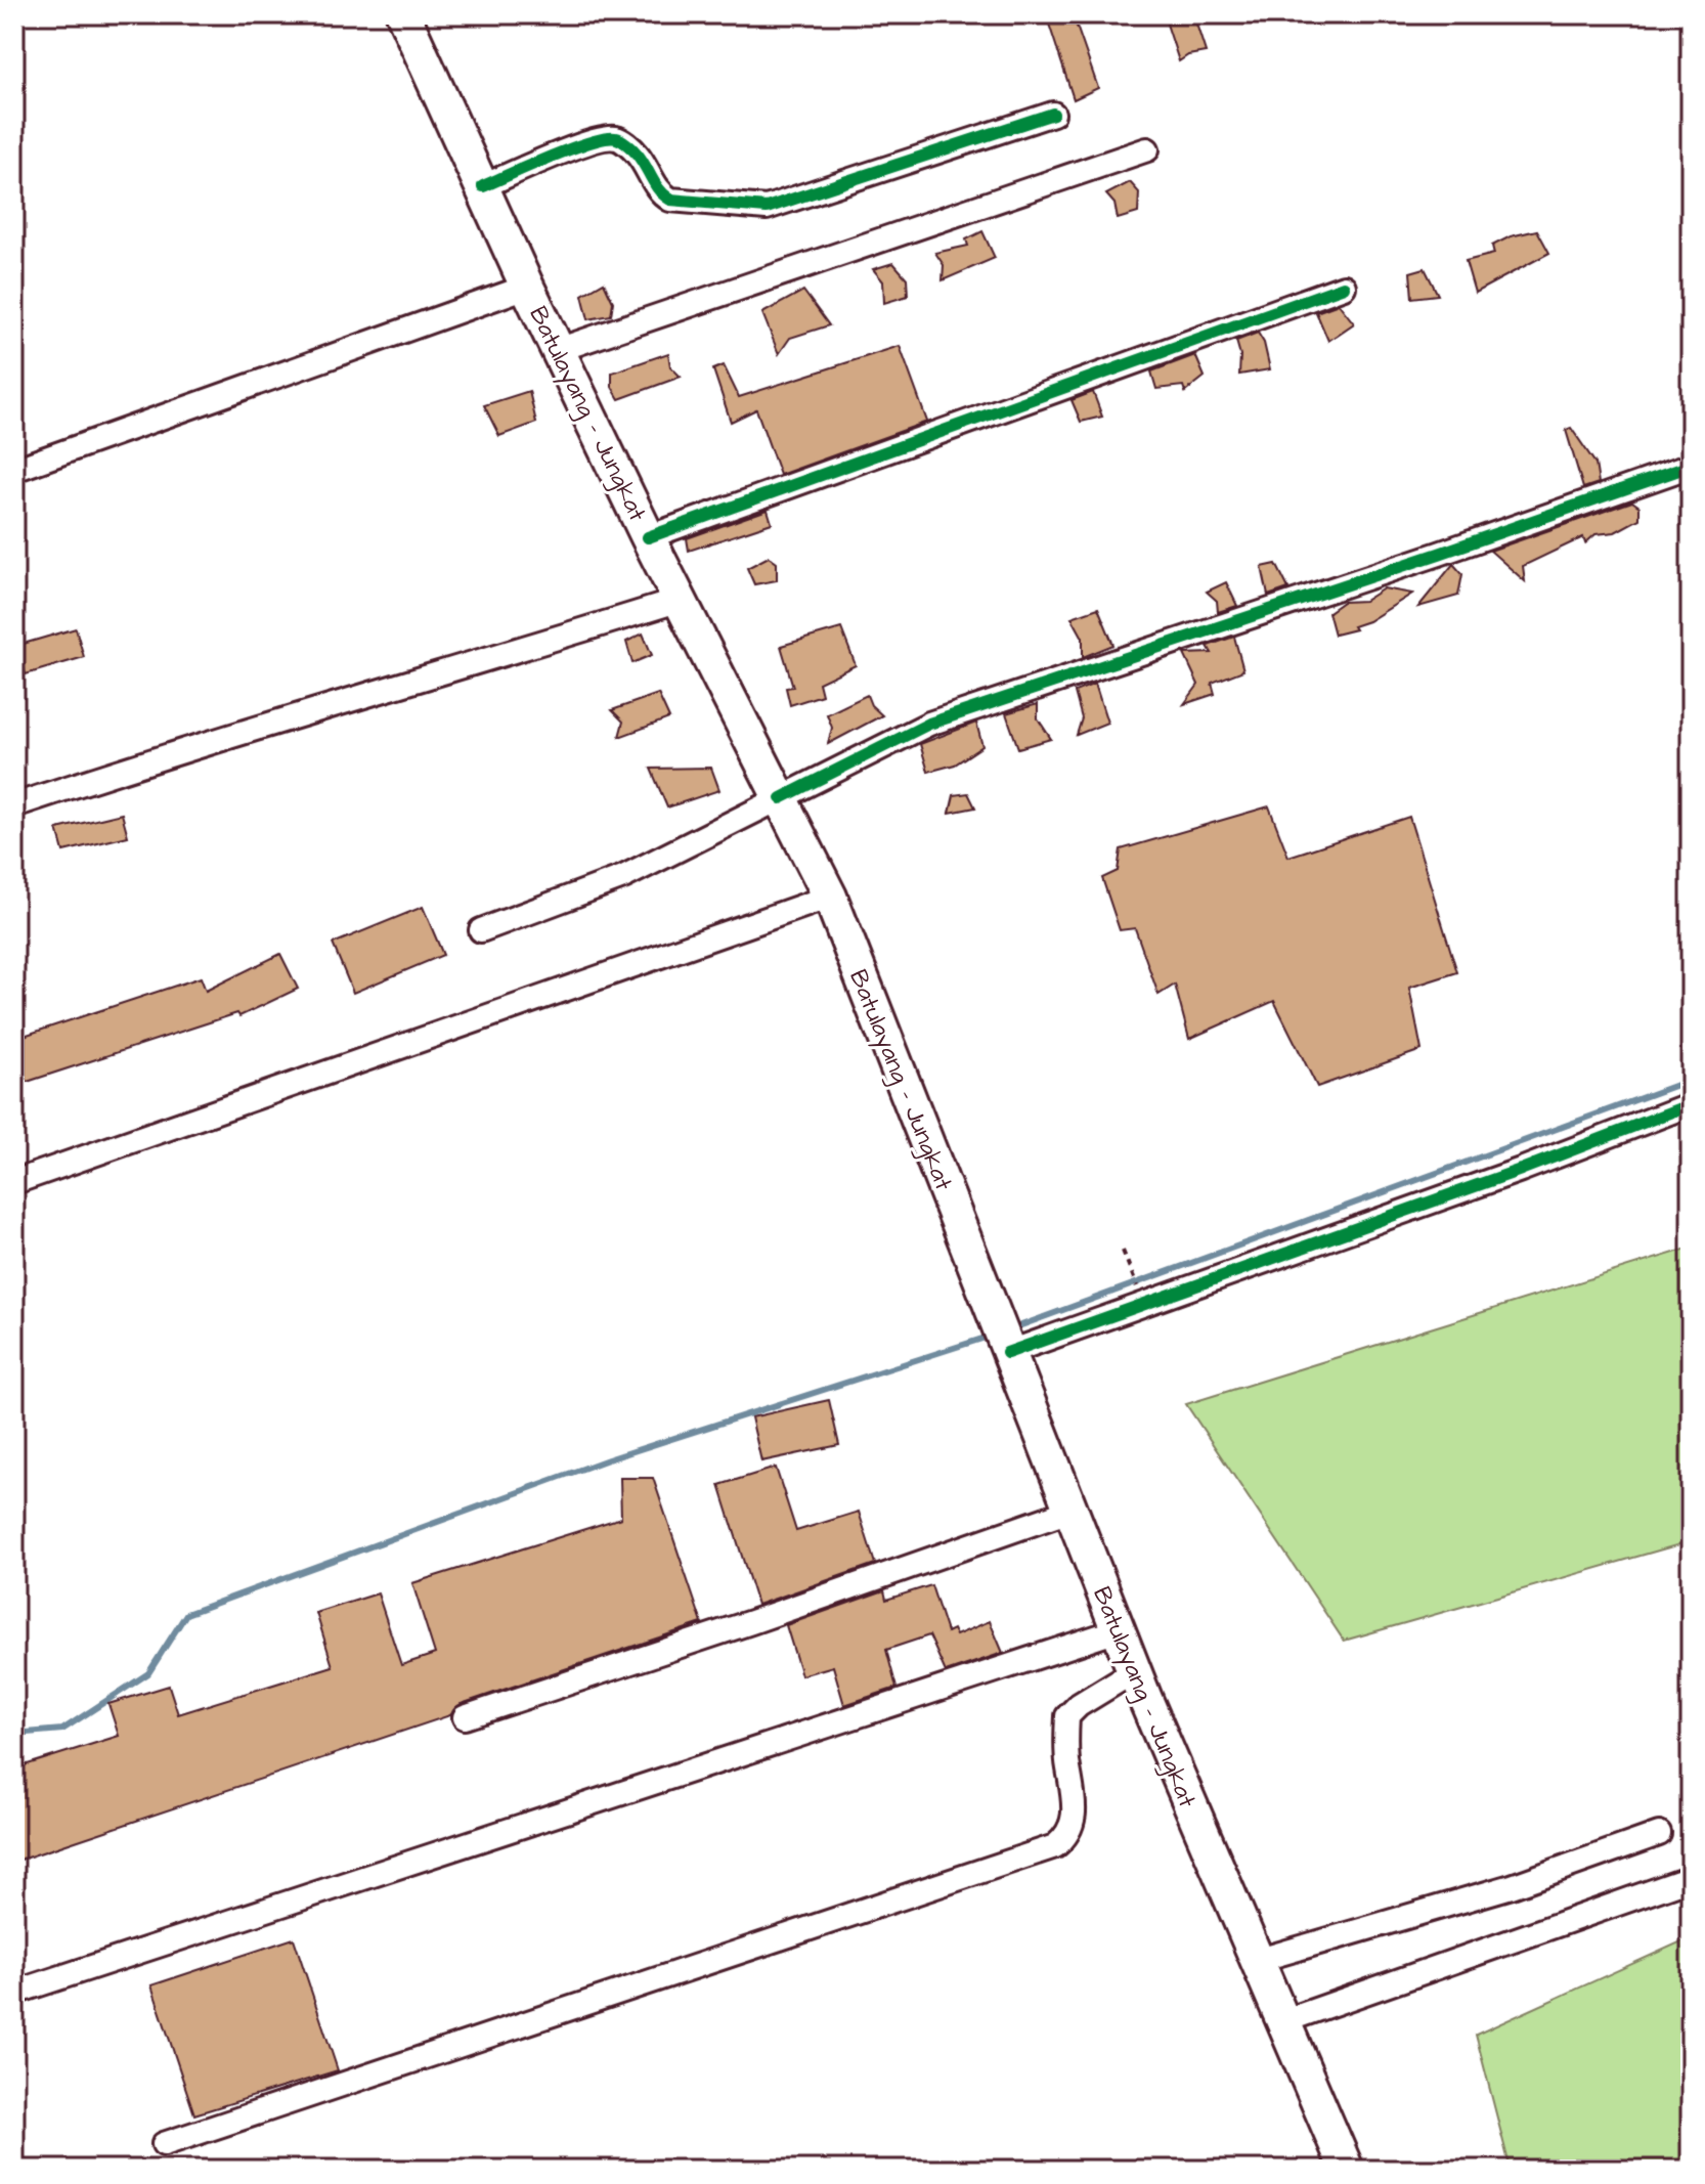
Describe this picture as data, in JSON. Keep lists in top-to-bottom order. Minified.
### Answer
{"streets":{"highway":["Batulayang - Jungkat"]}}
